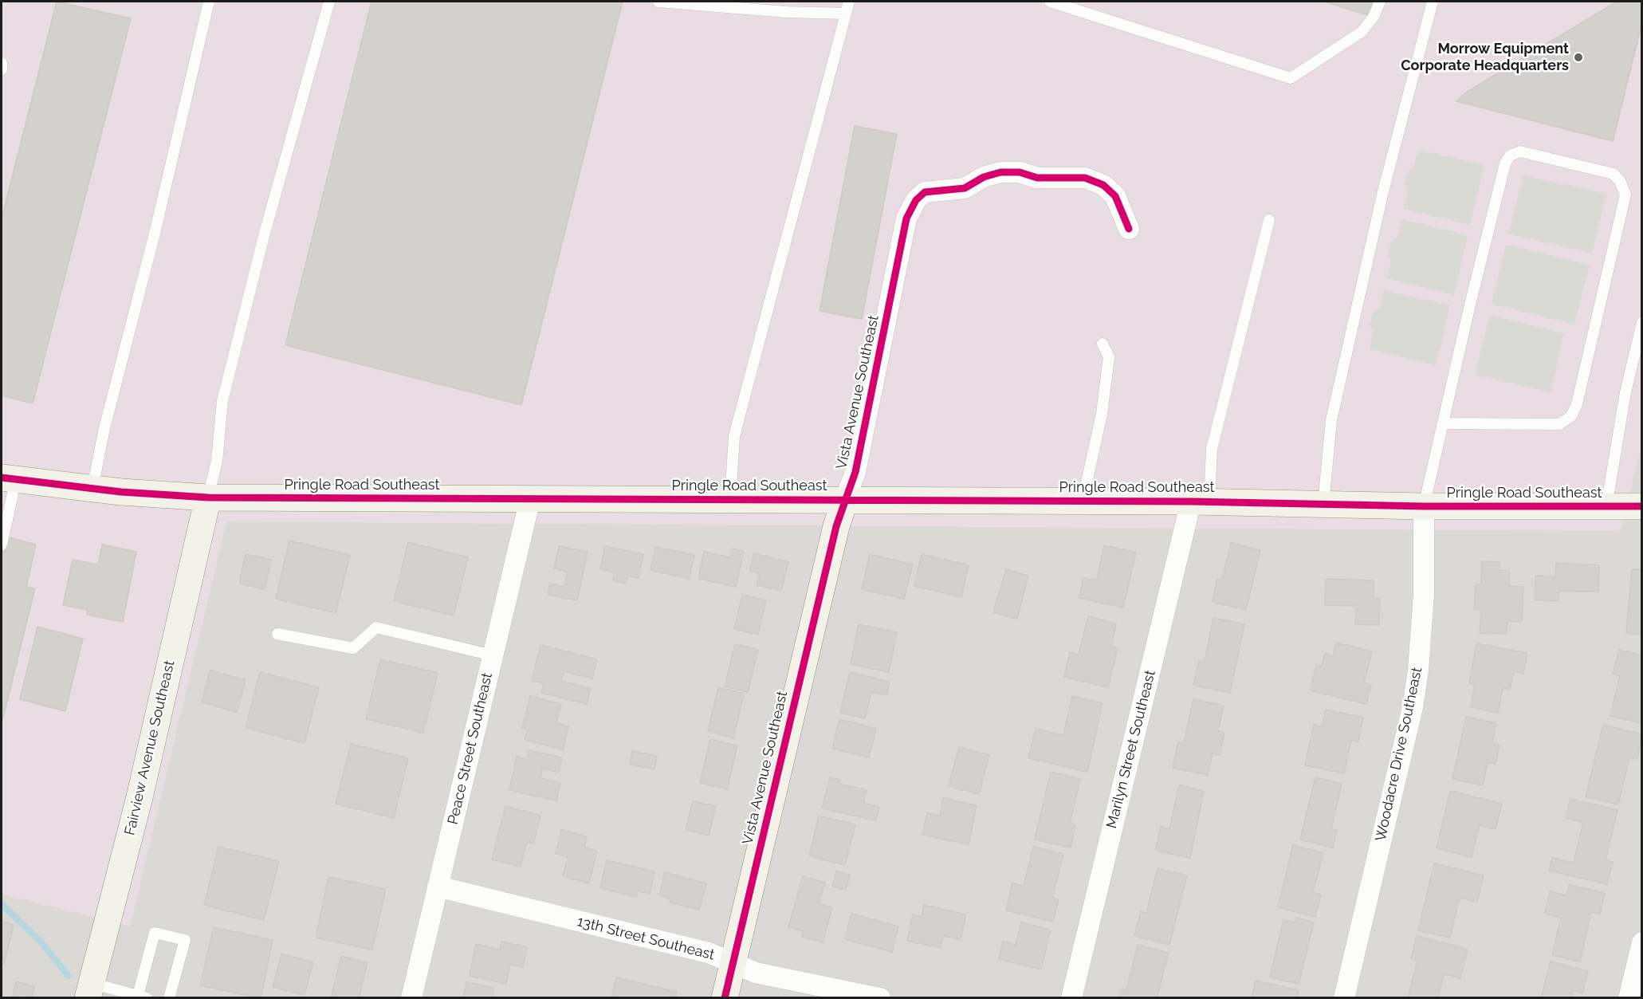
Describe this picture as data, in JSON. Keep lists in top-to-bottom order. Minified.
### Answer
{"streets":{"street":["Vista Avenue Southeast","Pringle Road Southeast","Fairview Avenue Southeast","Peace Street Southeast","Marilyn Street Southeast","Woodacre Drive Southeast","13th Street Southeast"]},"crossings":[["Vista Avenue Southeast","Pringle Road Southeast"],["Vista Avenue Southeast","13th Street Southeast"],["Pringle Road Southeast","Fairview Avenue Southeast"],["Pringle Road Southeast","Peace Street Southeast"],["Pringle Road Southeast","Marilyn Street Southeast"],["Pringle Road Southeast","Woodacre Drive Southeast"],["Peace Street Southeast","13th Street Southeast"]],"places":["Morrow Equipment Corporate Headquarters"]}
